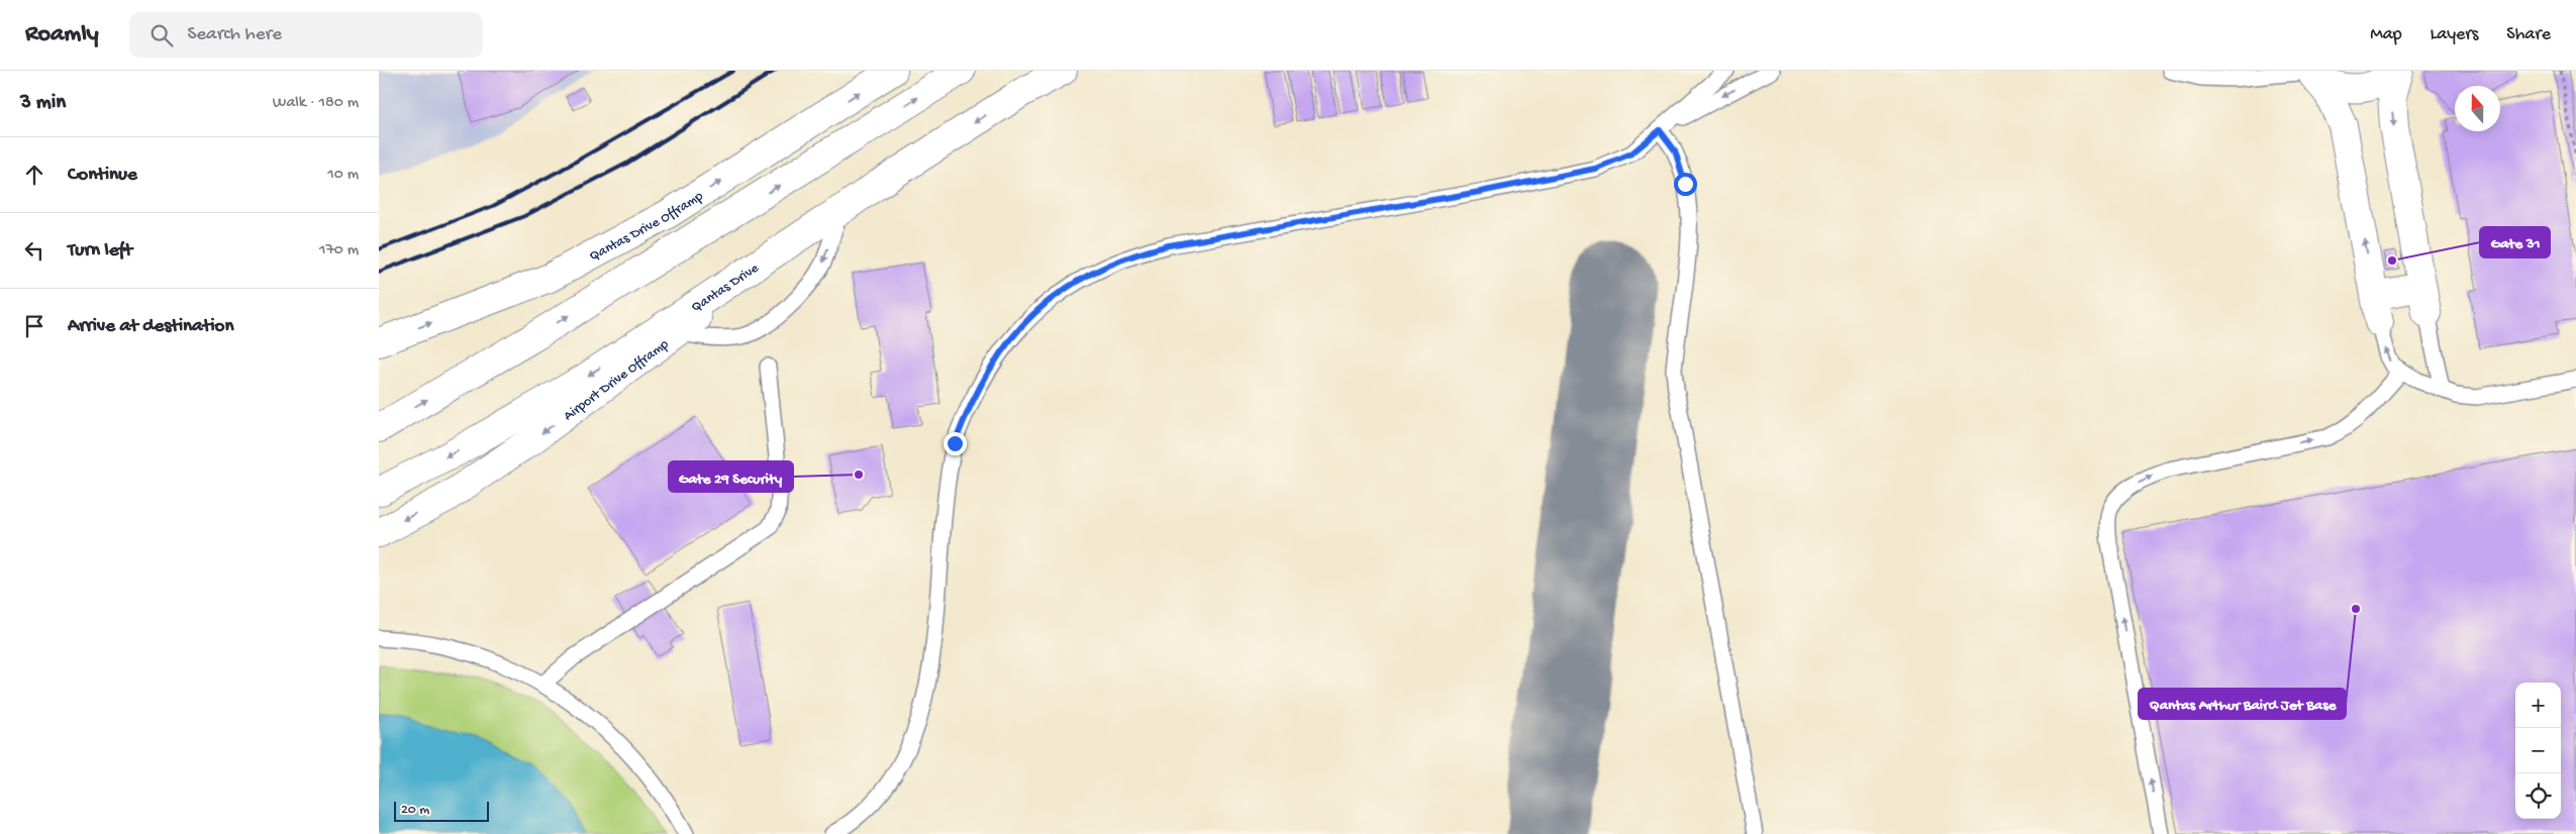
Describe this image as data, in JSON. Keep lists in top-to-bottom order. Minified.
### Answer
{"streets":{"main road":["Qantas Drive Offramp","Qantas Drive","Airport Drive Offramp"]},"crossings":[["Qantas Drive","Airport Drive Offramp"]],"places":["Gate 31","Gate 29 Security","Qantas Arthur Baird Jet Base"],"scale_bar":"20 m","north":"top","page":{"header":"Roamly","search":"Search here","nav":["Map","Layers","Share"],"heading":["3 min","Walk · 180 m"],"list":[["Continue","10 m"],["Turn left","170 m"],"Arrive at destination"],"map_buttons":["+","−"],"scale":"20 m"}}
